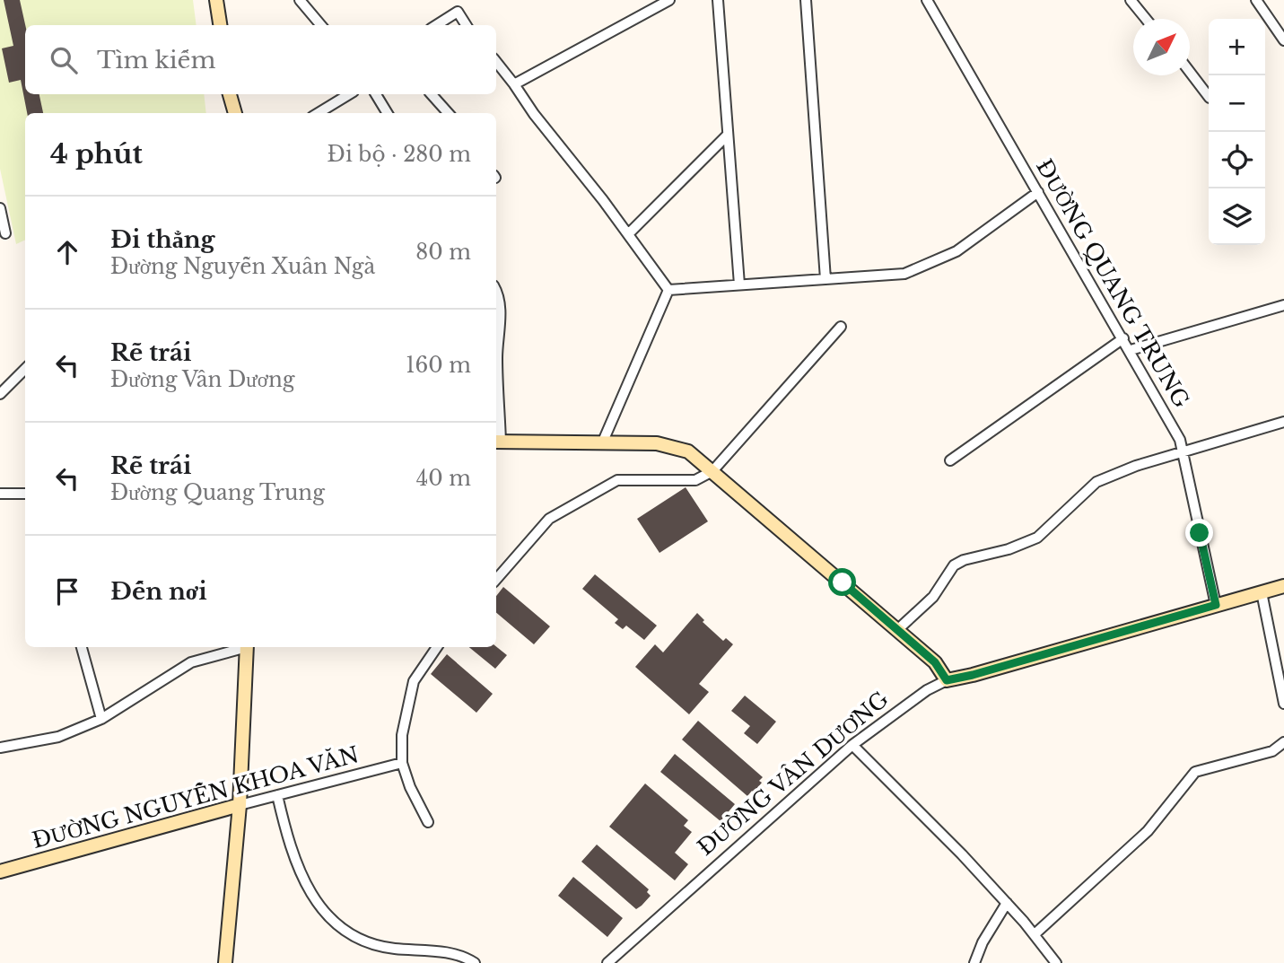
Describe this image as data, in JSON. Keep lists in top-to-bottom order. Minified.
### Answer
{"streets":{"street":["ĐƯỜNG QUANG TRUNG","ĐƯỜNG VÂN DƯƠNG","ĐƯỜNG NGUYỄN KHOA VĂN"]},"crossings":[["ĐƯỜNG QUANG TRUNG","ĐƯỜNG VÂN DƯƠNG"]],"north":"top right","page":{"map_buttons":["+","−"],"search":"Tìm kiếm","heading":["4 phút","Đi bộ · 280 m"],"list":[["Đi thẳng","Đường Nguyễn Xuân Ngà","80 m"],["Rẽ trái","Đường Vân Dương","160 m"],["Rẽ trái","Đường Quang Trung","40 m"],"Đến nơi"]}}
